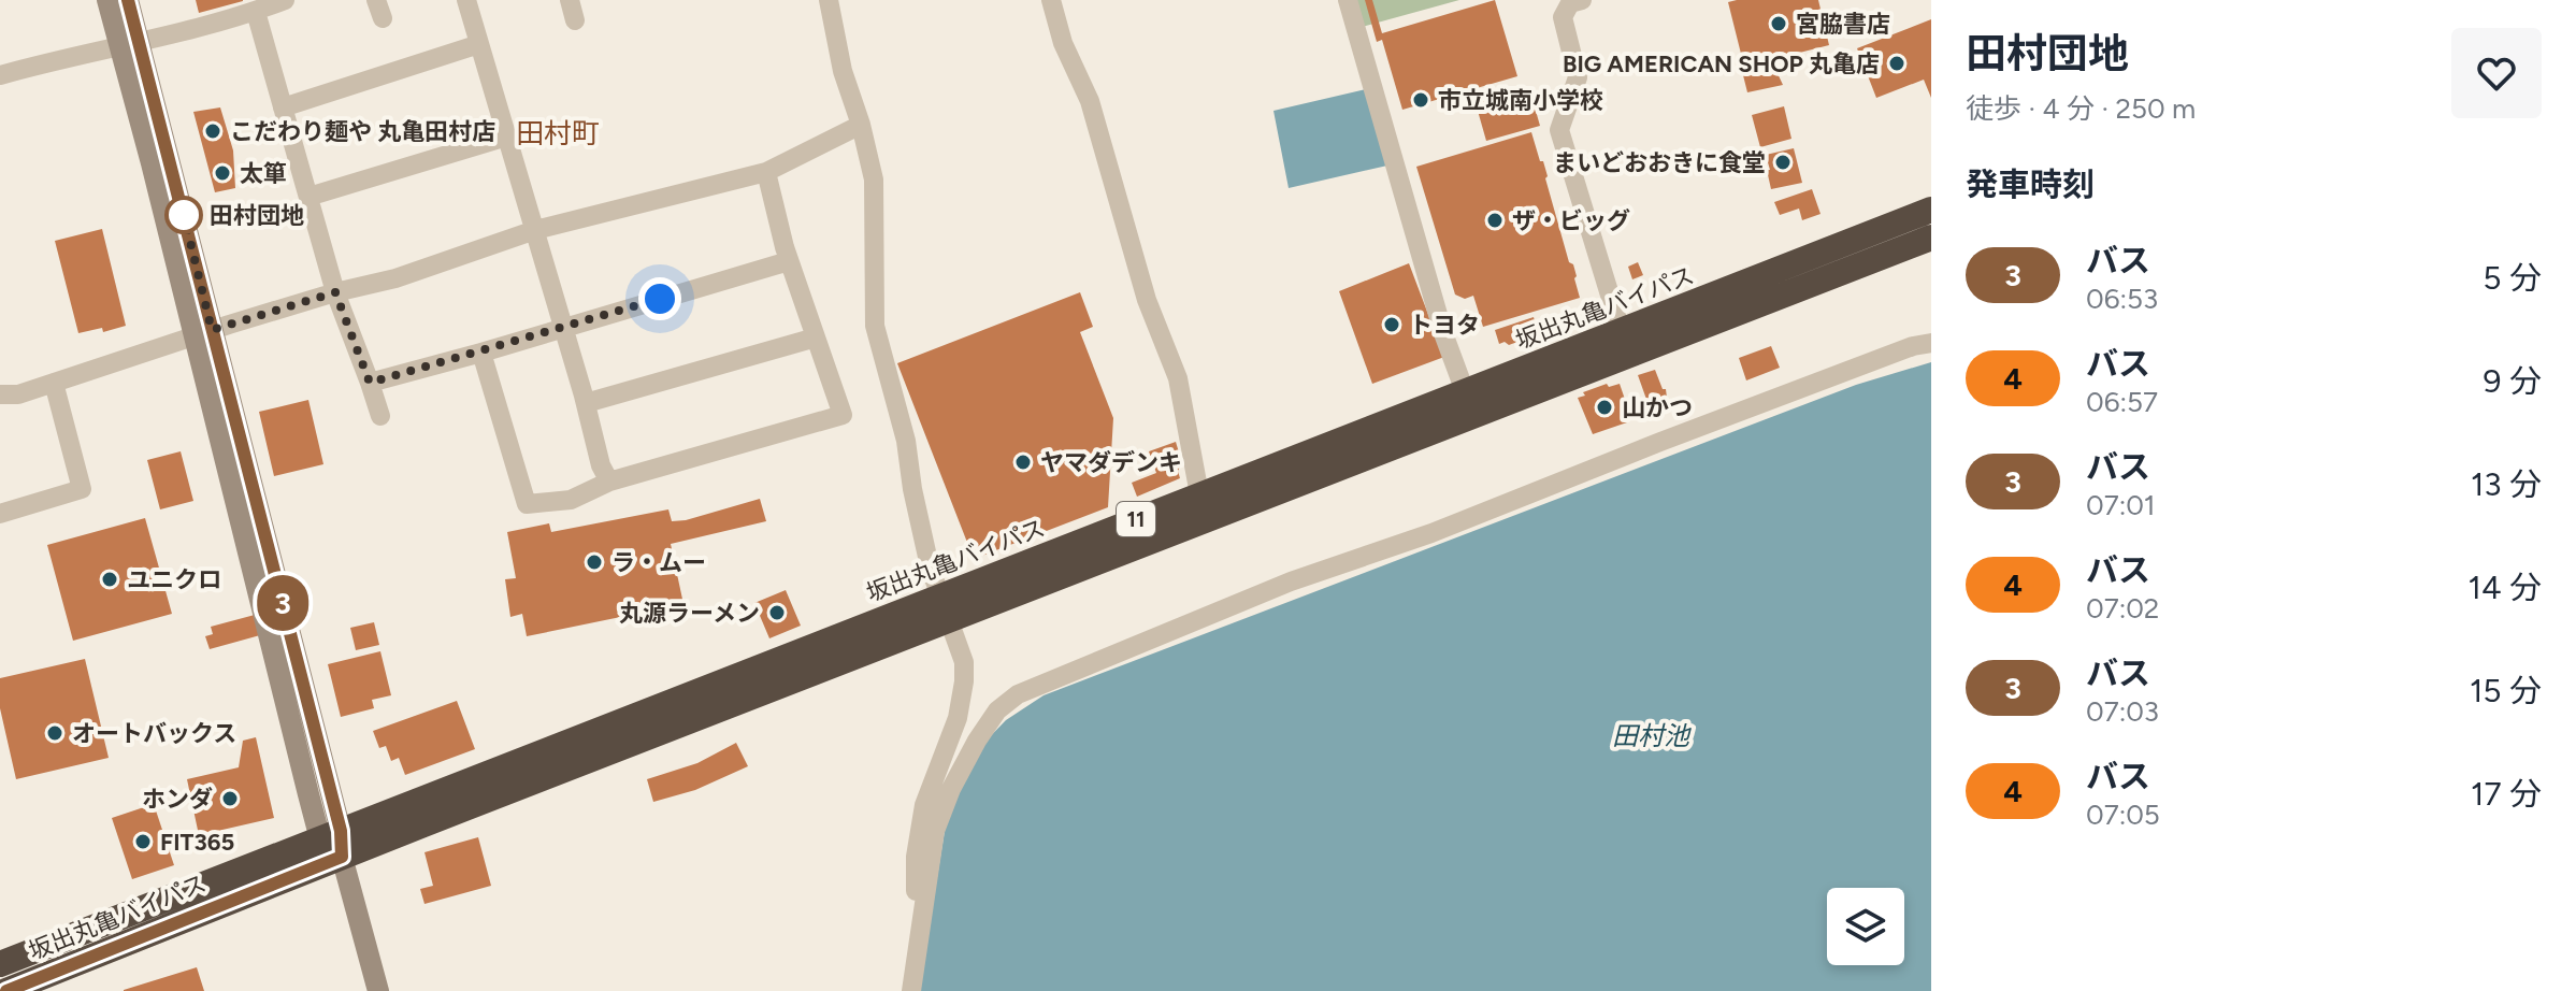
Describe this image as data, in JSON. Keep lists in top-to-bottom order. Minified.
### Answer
{"streets":{"highway":["坂出丸亀バイパス","11"]},"districts":["田村町"],"water":["田村池"],"places":["宮脇書店","BIG AMERICAN SHOP 丸亀店","市立城南小学校","こだわり麺や 丸亀田村店","まいどおおきに食堂","太箪","田村団地","ザ・ビッグ","トヨタ","山かつ","ヤマダデンキ","ラ・ムー","ユニクロ","丸源ラーメン","オートバックス","ホンダ","FIT365"],"lines":["bus line 3"],"page":{"on_map":"3","heading":[["田村団地","徒歩 · 4 分 · 250 m"],"発車時刻"],"list":[{"mark":"3","name":"バス","note":"06:53","value":"5 分"},{"mark":"4","name":"バス","note":"06:57","value":"9 分"},{"mark":"3","name":"バス","note":"07:01","value":"13 分"},{"mark":"4","name":"バス","note":"07:02","value":"14 分"},{"mark":"3","name":"バス","note":"07:03","value":"15 分"},{"mark":"4","name":"バス","note":"07:05","value":"17 分"}]}}
